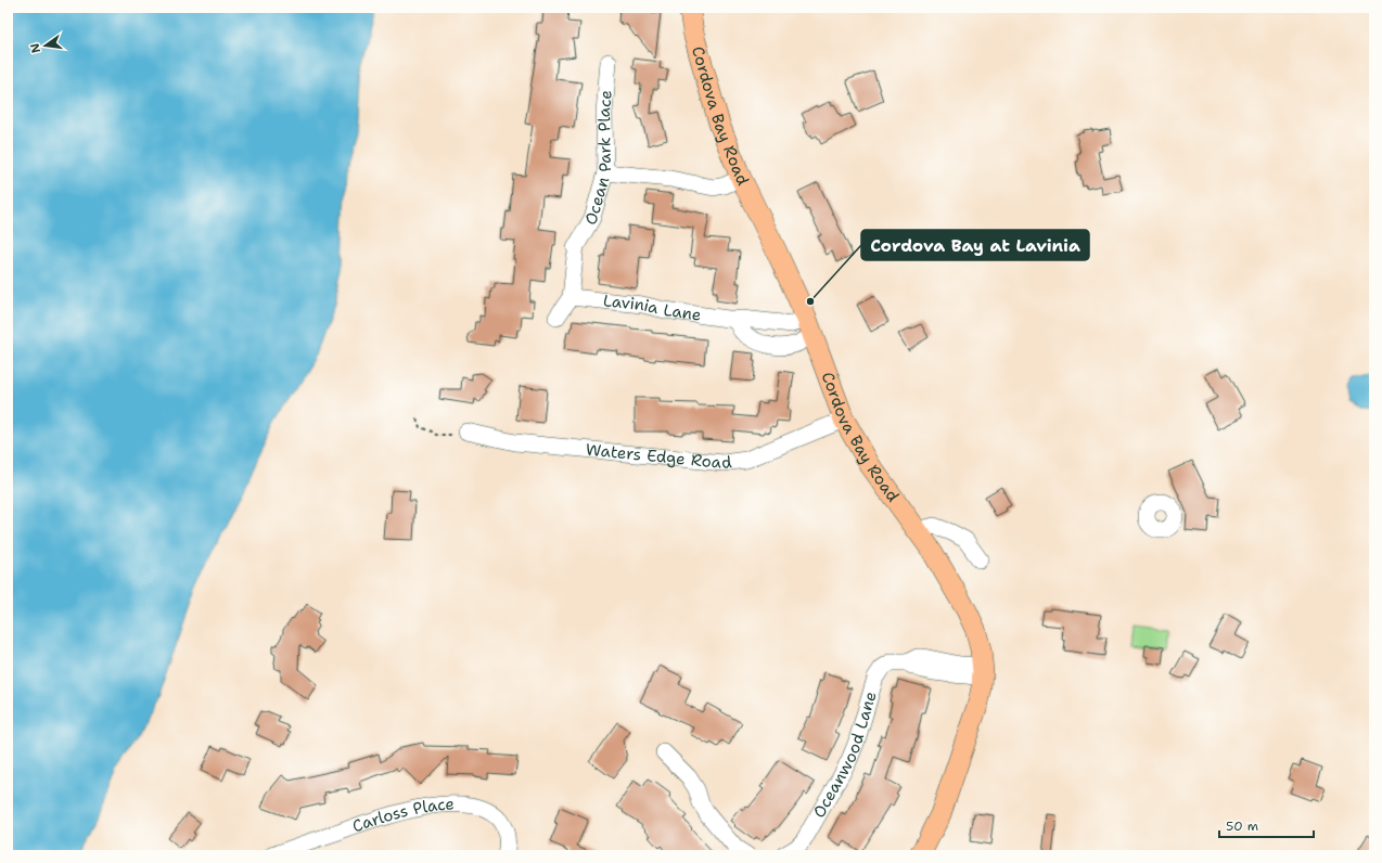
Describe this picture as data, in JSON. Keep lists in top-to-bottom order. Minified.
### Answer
{"streets":{"main road":["Cordova Bay Road"],"street":["Ocean Park Place","Lavinia Lane","Waters Edge Road","Oceanwood Lane","Carloss Place"]},"crossings":[["Cordova Bay Road","Lavinia Lane"],["Cordova Bay Road","Waters Edge Road"],["Cordova Bay Road","Oceanwood Lane"],["Ocean Park Place","Lavinia Lane"]],"places":["Cordova Bay at Lavinia"],"scale_bar":"50 m","north":"left"}
